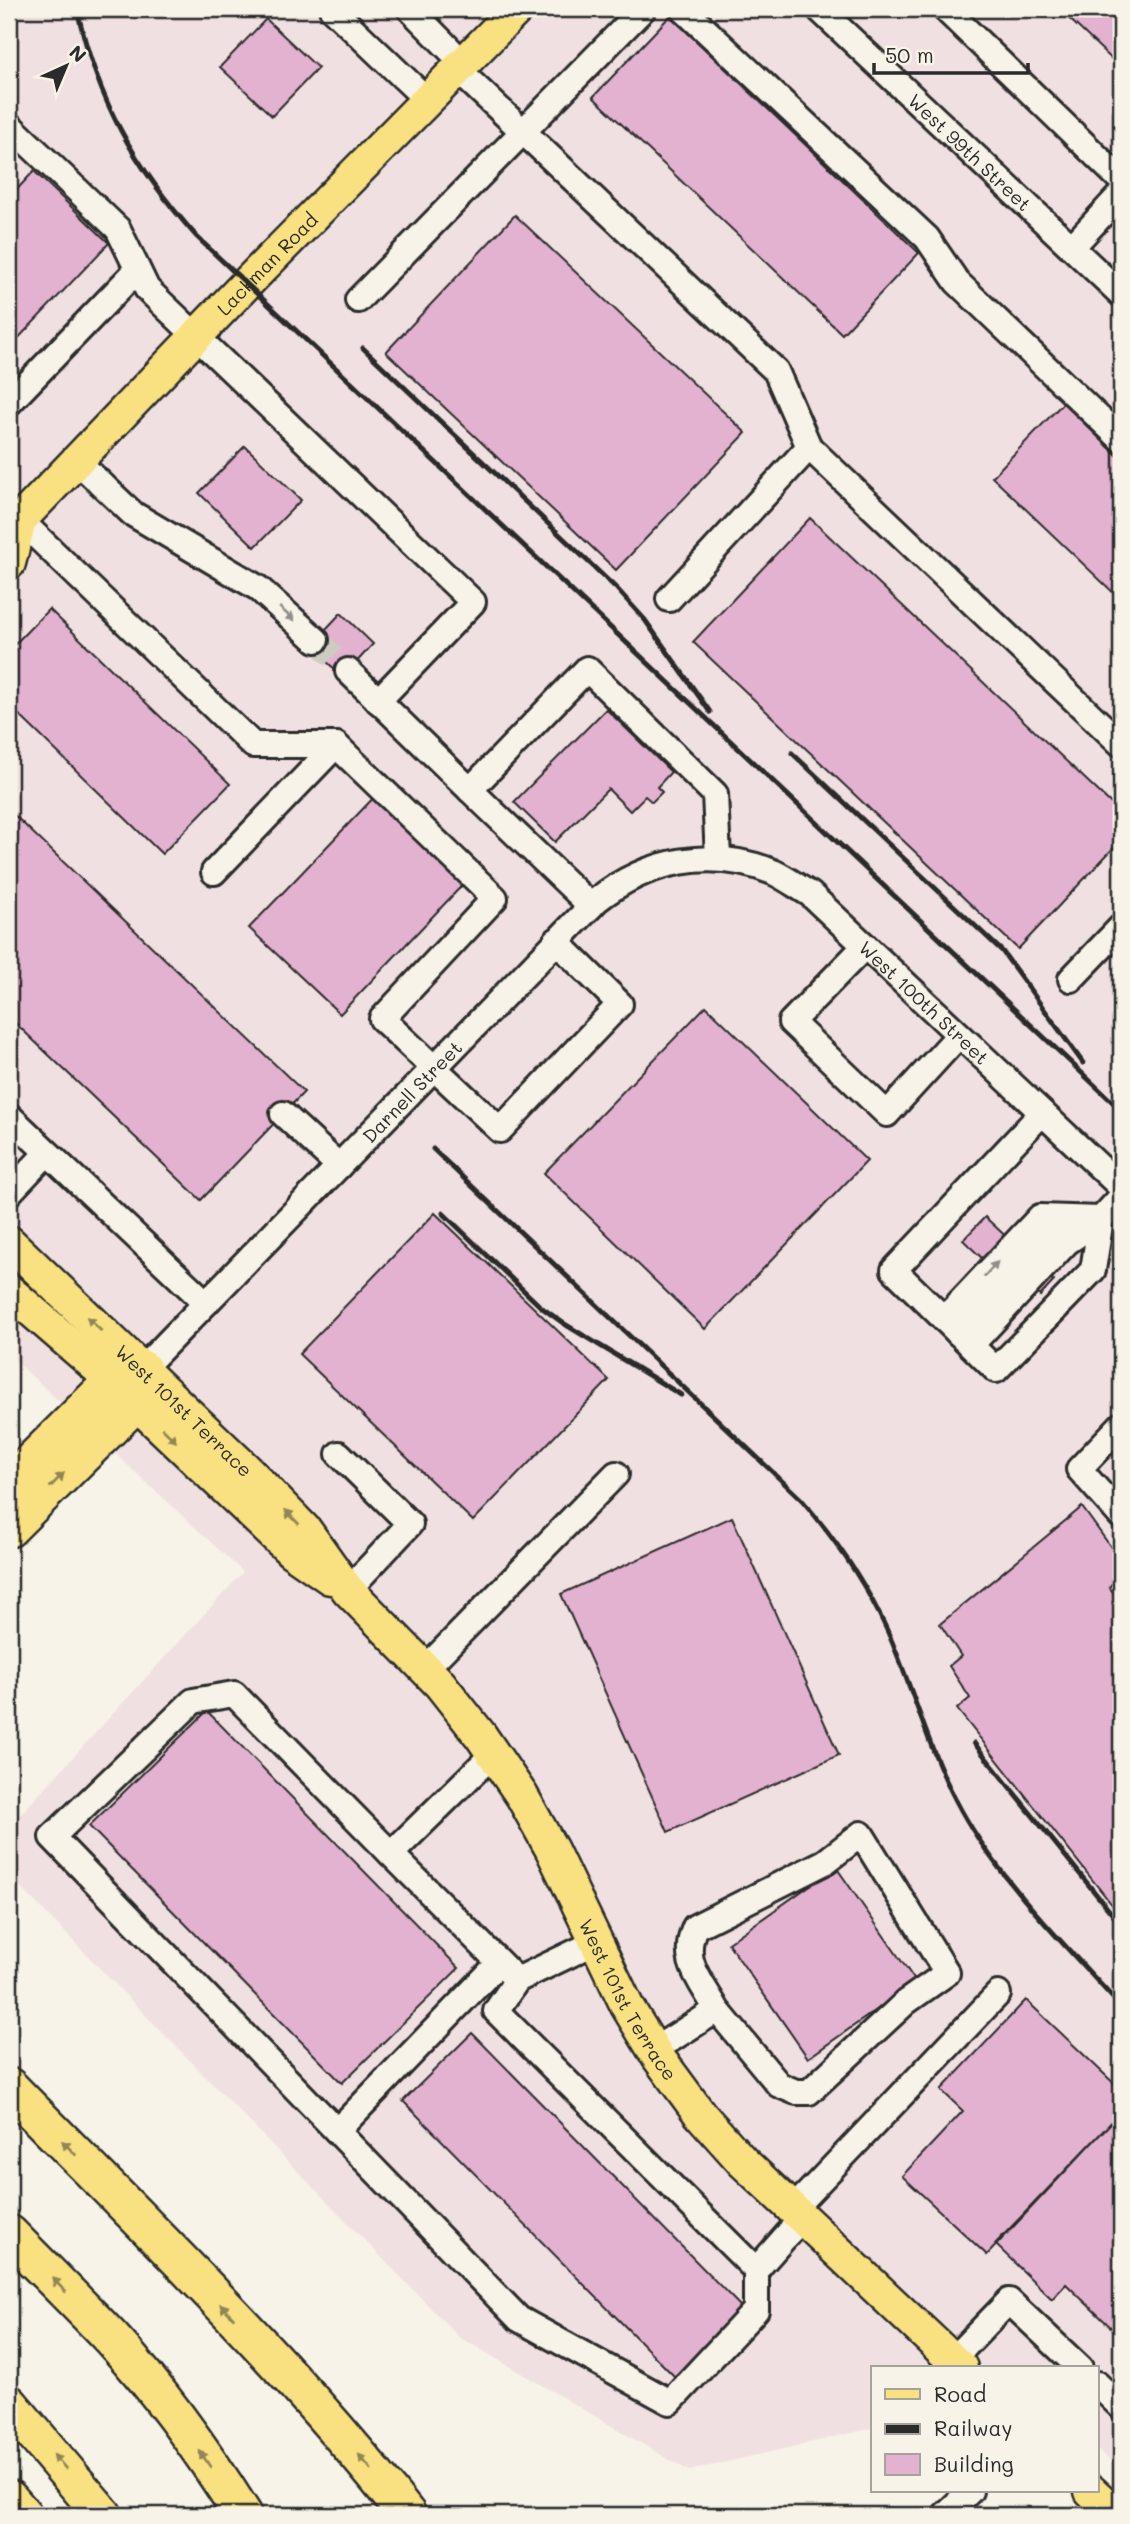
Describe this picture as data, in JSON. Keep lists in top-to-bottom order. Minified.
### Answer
{"streets":{"main road":["Lackman Road","West 101st Terrace"],"street":["West 99th Street","West 100th Street","Darnell Street"]},"crossings":[["West 100th Street","Darnell Street"],["Darnell Street","West 101st Terrace"]],"legend":["Road","Railway","Building"],"scale_bar":"50 m","north":"top right"}
